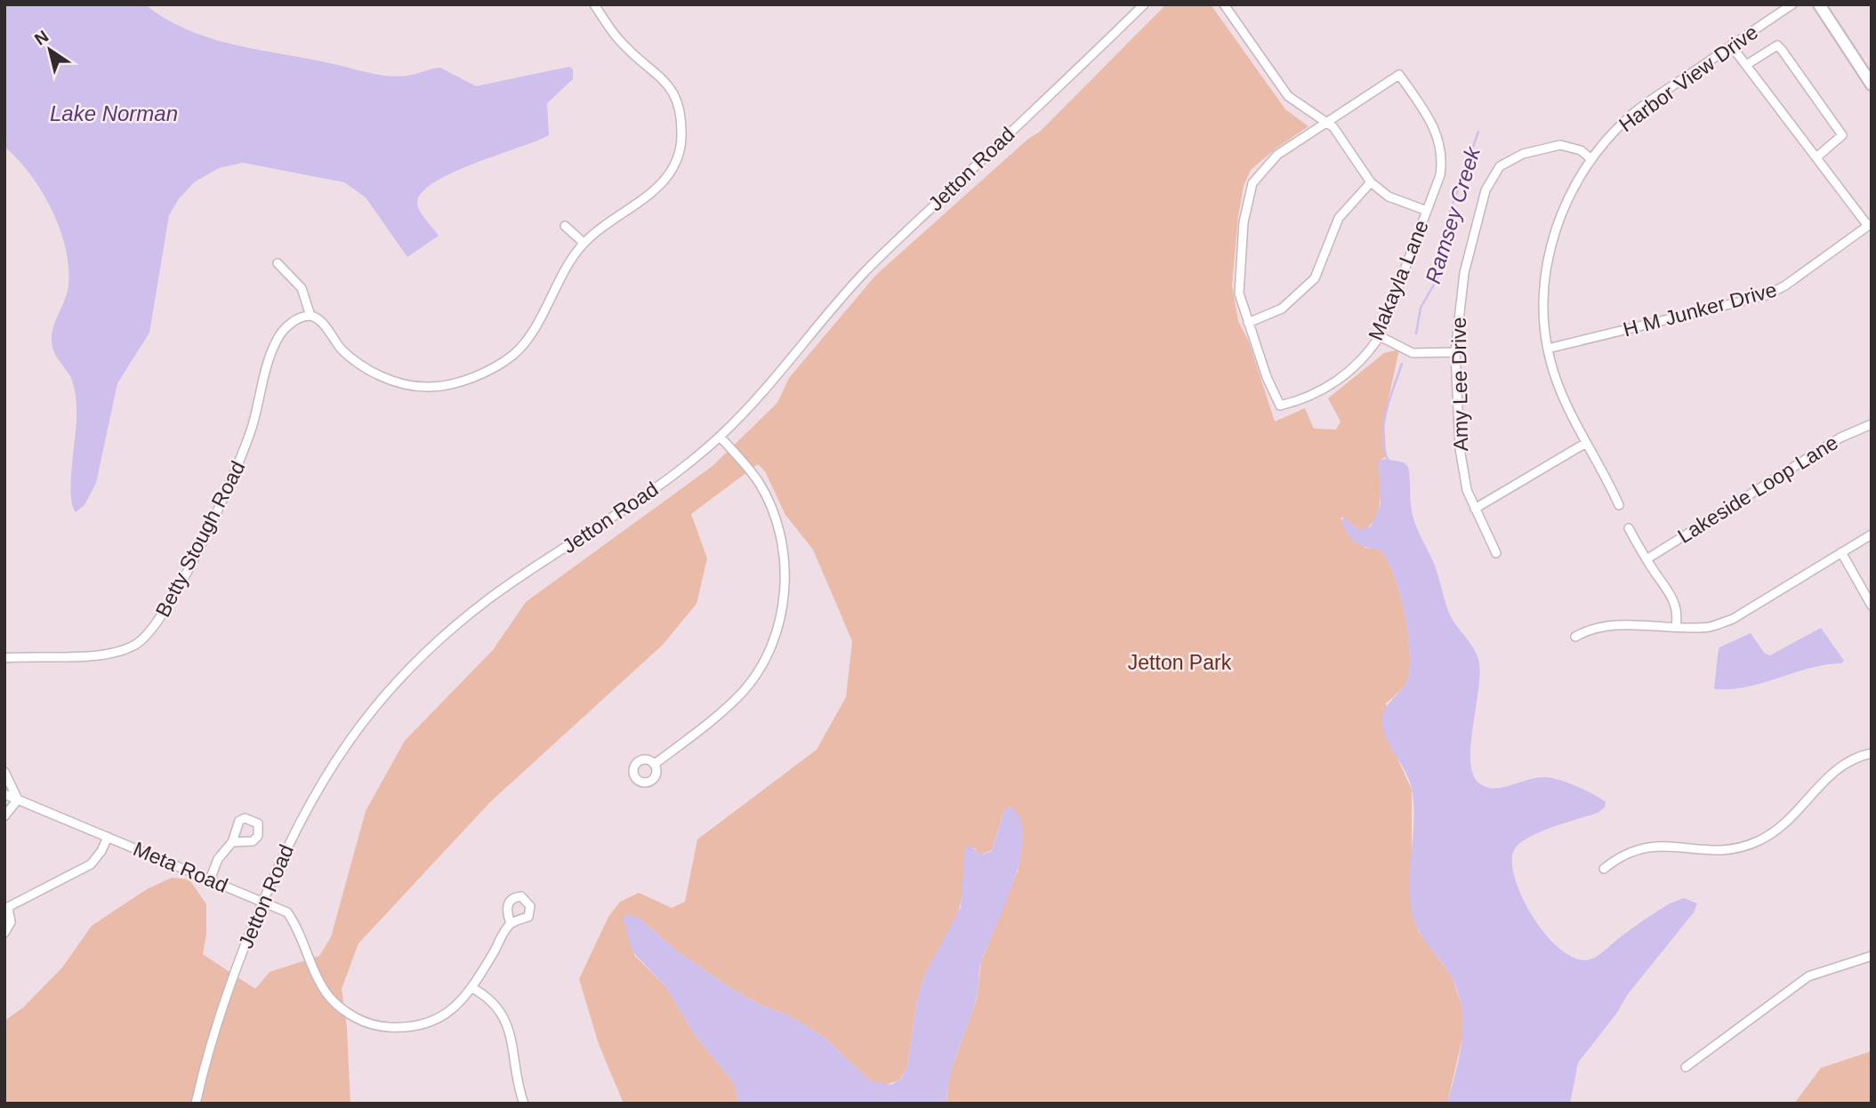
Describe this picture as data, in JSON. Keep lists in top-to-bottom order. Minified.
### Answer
{"streets":{"street":["Harbor View Drive","Jetton Road","Makayla Lane","H M Junker Drive","Amy Lee Drive","Lakeside Loop Lane","Betty Stough Road","Meta Road"]},"crossings":[["Harbor View Drive","H M Junker Drive"],["Harbor View Drive","Amy Lee Drive"],["Jetton Road","Meta Road"]],"water":["Lake Norman","Ramsey Creek"],"parks":["Jetton Park"],"north":"top left"}
